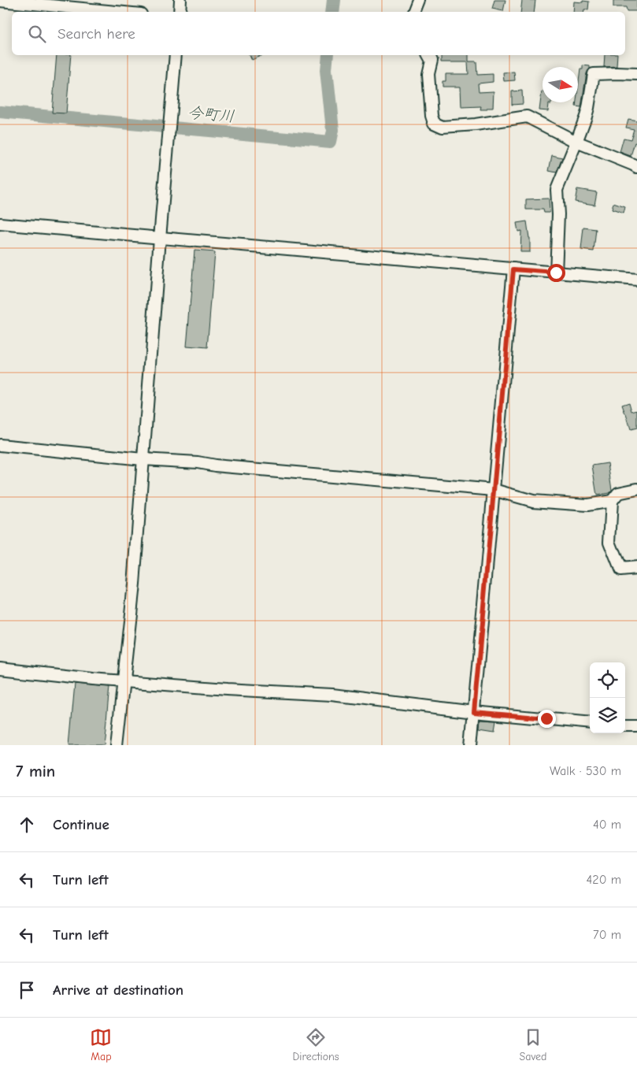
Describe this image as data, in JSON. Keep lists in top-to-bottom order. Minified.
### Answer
{"water":["今町川"],"north":"right","page":{"search":"Search here","heading":["7 min","Walk · 530 m"],"list":[["Continue","40 m"],["Turn left","420 m"],["Turn left","70 m"],"Arrive at destination"],"nav":["Map","Directions","Saved"]}}
